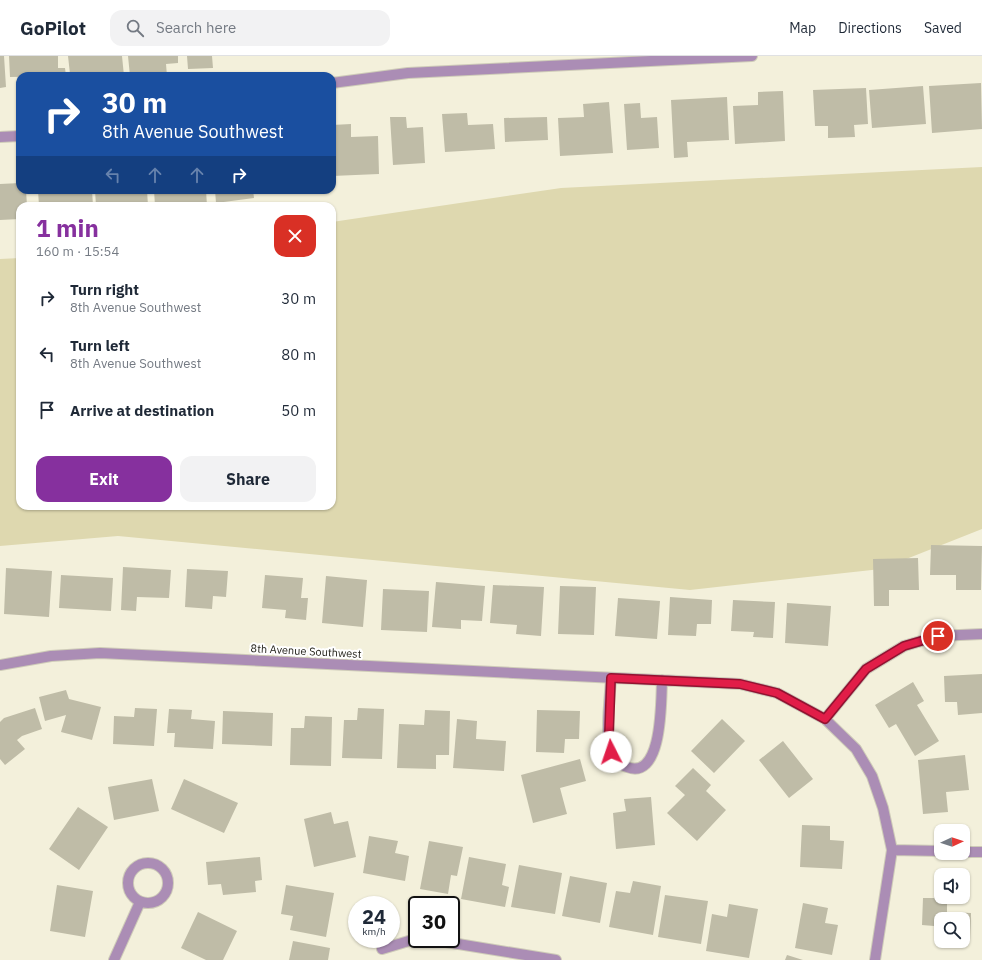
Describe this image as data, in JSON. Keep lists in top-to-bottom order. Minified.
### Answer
{"streets":{"street":["8th Avenue Southwest"]},"north":"right","page":{"header":"GoPilot","search":"Search here","nav":["Map","Directions","Saved"],"turn":["30 m","8th Avenue Southwest"],"heading":["1 min","160 m · 15:54"],"list":[{"name":"Turn right","note":"8th Avenue Southwest","value":"30 m"},{"name":"Turn left","note":"8th Avenue Southwest","value":"80 m"},{"name":"Arrive at destination","value":"50 m"}],"buttons":["Exit","Share"],"speed":"24 km/h","limit":"30"}}
